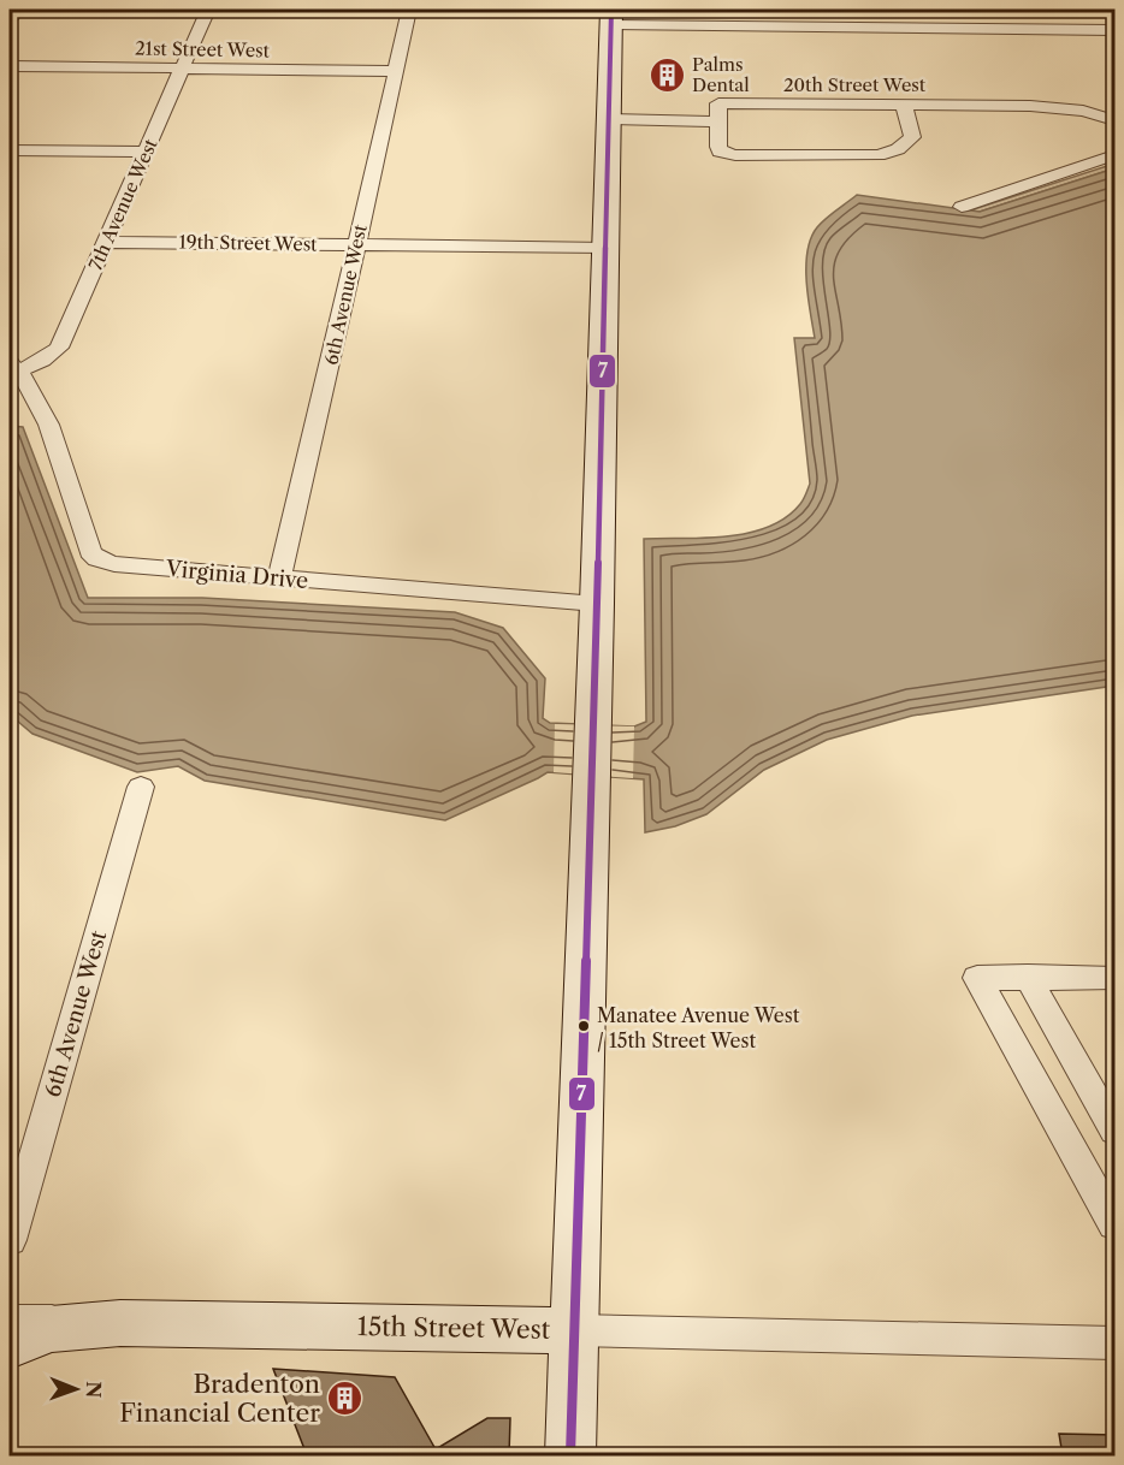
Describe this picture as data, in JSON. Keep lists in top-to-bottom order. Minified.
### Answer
{"streets":{"main road":["15th Street West"],"street":["21st Street West","20th Street West","7th Avenue West","19th Street West","6th Avenue West","Virginia Drive"]},"crossings":[["21st Street West","7th Avenue West"],["21st Street West","6th Avenue West"],["7th Avenue West","19th Street West"],["7th Avenue West","Virginia Drive"],["19th Street West","6th Avenue West"],["6th Avenue West","Virginia Drive"]],"places":{"building":["Palms Dental","Bradenton Financial Center"],"other":["Manatee Avenue West / 15th Street West"]},"lines":["transit line 7"],"north":"right"}
